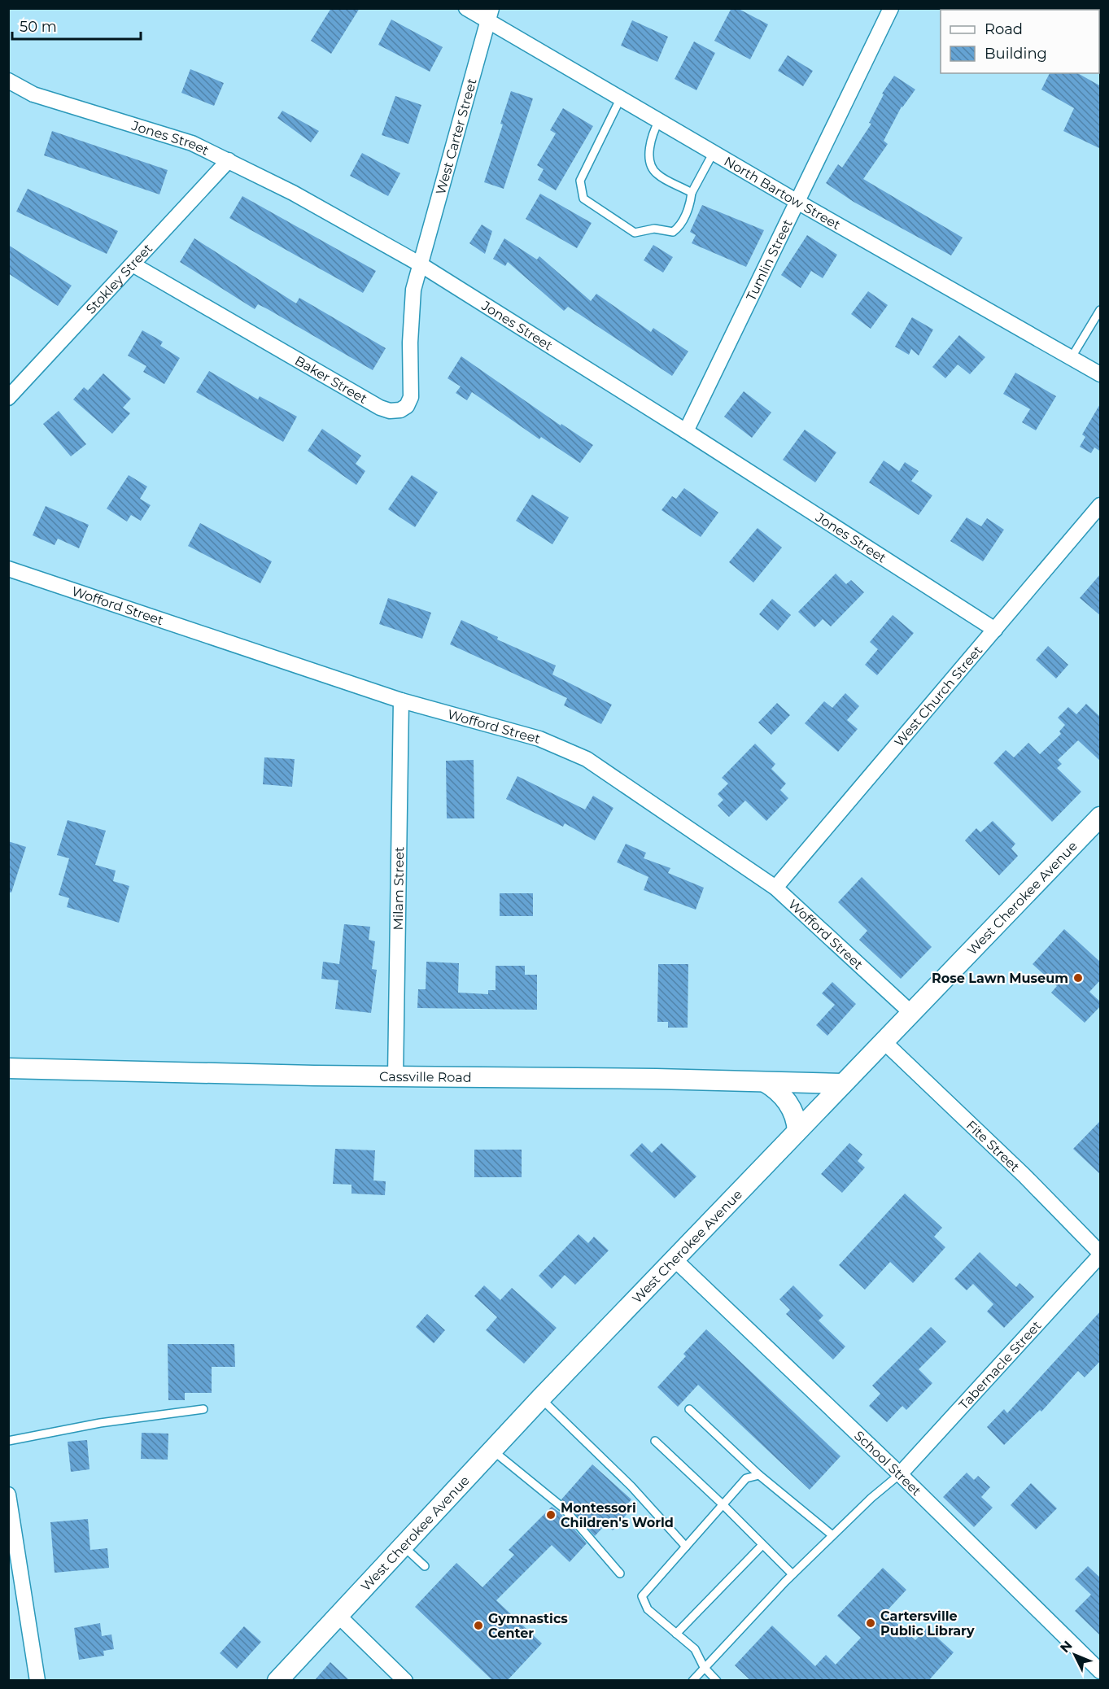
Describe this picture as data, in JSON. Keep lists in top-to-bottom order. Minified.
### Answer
{"streets":{"main road":["West Cherokee Avenue","Cassville Road"],"street":["West Carter Street","Jones Street","North Bartow Street","Tumlin Street","Stokley Street","Baker Street","Wofford Street","West Church Street","Milam Street","Fite Street","Tabernacle Street","School Street"]},"crossings":[["West Carter Street","Jones Street"],["West Carter Street","North Bartow Street"],["West Carter Street","Baker Street"],["Jones Street","Tumlin Street"],["Jones Street","Stokley Street"],["Jones Street","Baker Street"],["Jones Street","West Church Street"],["North Bartow Street","Tumlin Street"],["Stokley Street","Baker Street"],["Wofford Street","West Church Street"],["Wofford Street","Milam Street"],["Wofford Street","West Cherokee Avenue"],["Milam Street","Cassville Road"],["West Cherokee Avenue","Cassville Road"],["West Cherokee Avenue","Fite Street"],["West Cherokee Avenue","School Street"],["Fite Street","Tabernacle Street"],["Tabernacle Street","School Street"]],"places":["Rose Lawn Museum","Montessori Children's World","Cartersville Public Library","Gymnastics Center"],"legend":["Road","Building"],"scale_bar":"50 m","north":"top left"}
